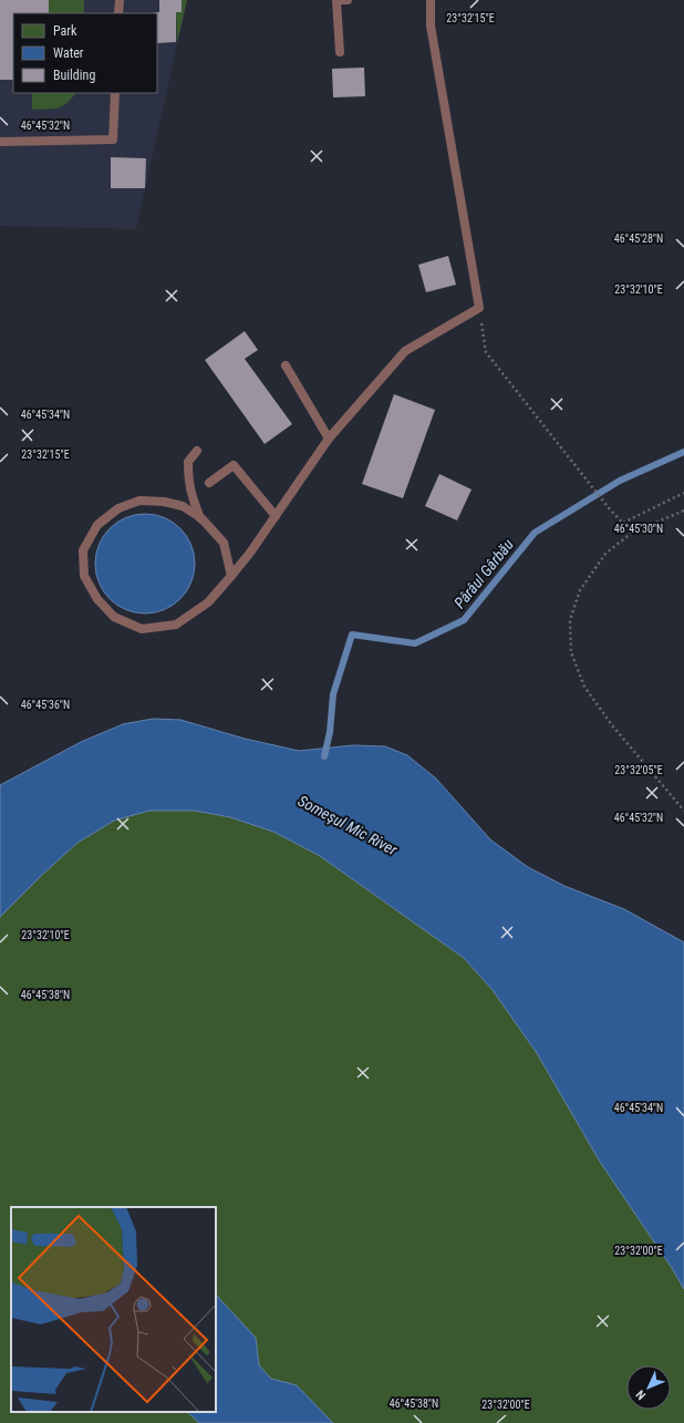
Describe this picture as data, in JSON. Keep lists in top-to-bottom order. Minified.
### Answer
{"water":["Pârâul Gârbău","Someşul Mic River"],"legend":["Park","Water","Building"],"north":"bottom left","coordinates":["23°32'15\"E","46°45'32\"N","46°45'28\"N","23°32'10\"E","46°45'34\"N","46°45'30\"N","46°45'36\"N","23°32'05\"E","46°45'38\"N","23°32'00\"E"]}
